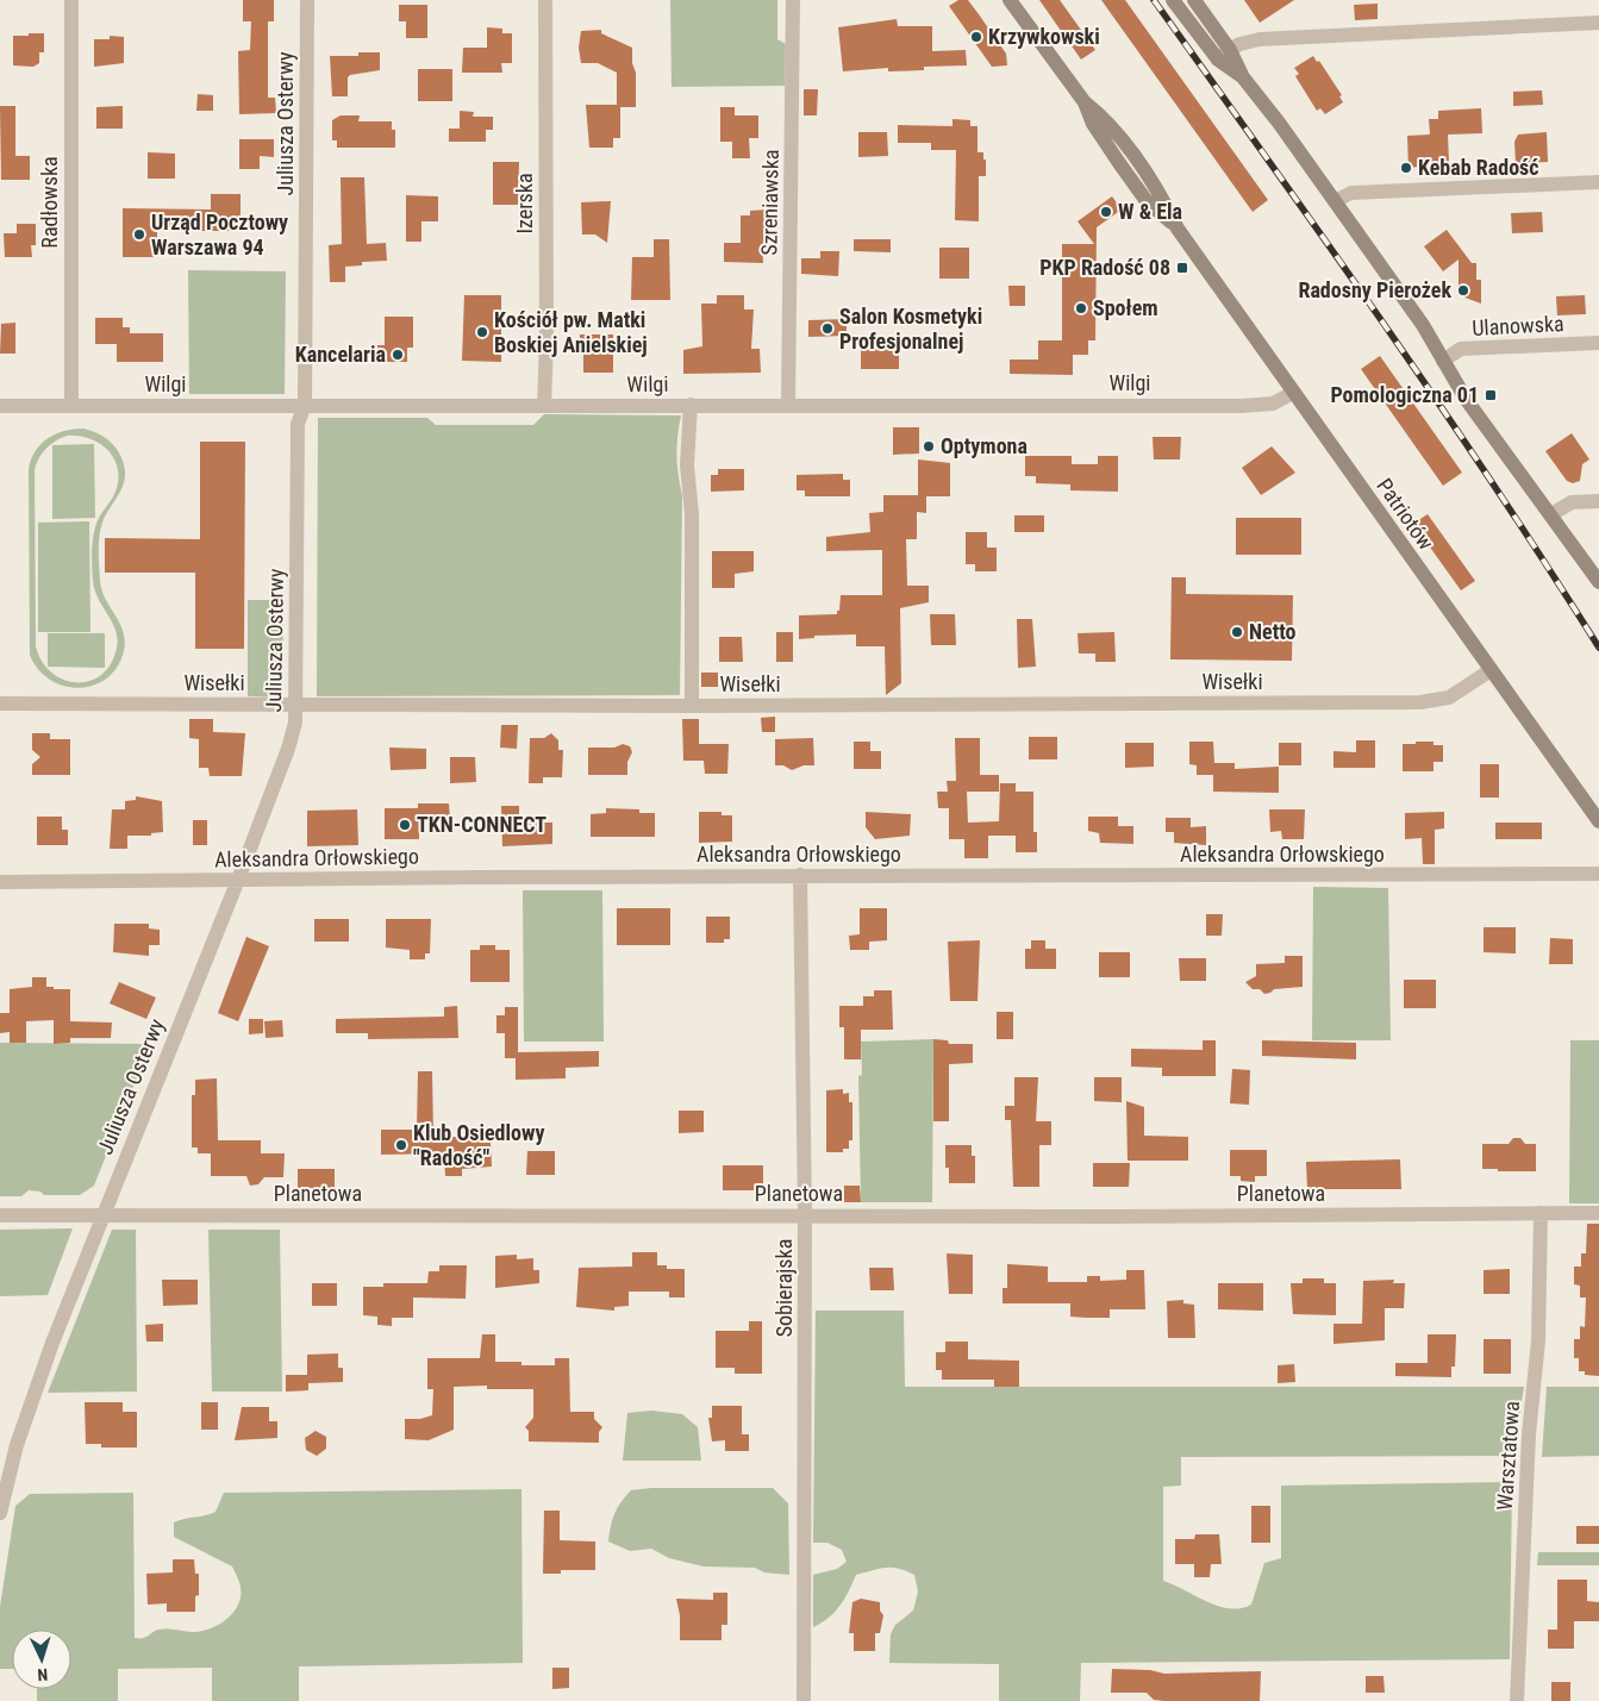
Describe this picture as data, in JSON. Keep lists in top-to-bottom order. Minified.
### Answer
{"streets":{"main road":["Patriotów"],"street":["Juliusza Osterwy","Radłowska","Szreniawska","Izerska","Ulanowska","Wilgi","Wisełki","Aleksandra Orłowskiego","Planetowa","Sobierajska","Warsztatowa"]},"crossings":[["Juliusza Osterwy","Wilgi"],["Juliusza Osterwy","Wisełki"],["Juliusza Osterwy","Aleksandra Orłowskiego"],["Juliusza Osterwy","Planetowa"],["Radłowska","Wilgi"],["Szreniawska","Wilgi"],["Izerska","Wilgi"],["Wilgi","Patriotów"],["Patriotów","Wisełki"],["Aleksandra Orłowskiego","Sobierajska"],["Planetowa","Sobierajska"],["Planetowa","Warsztatowa"]],"places":{"other":["Krzywkowski","Kebab Radość","W & Ela","Urząd Pocztowy Warszawa 94","Radosny Pierożek","Społem","Salon Kosmetyki Profesjonalnej","Kościół pw. Matki Boskiej Anielskiej","Kancelaria","Optymona","Netto","TKN-CONNECT","Klub Osiedlowy \"Radość\""],"transit":["PKP Radość 08","Pomologiczna 01"]},"north":"bottom"}
